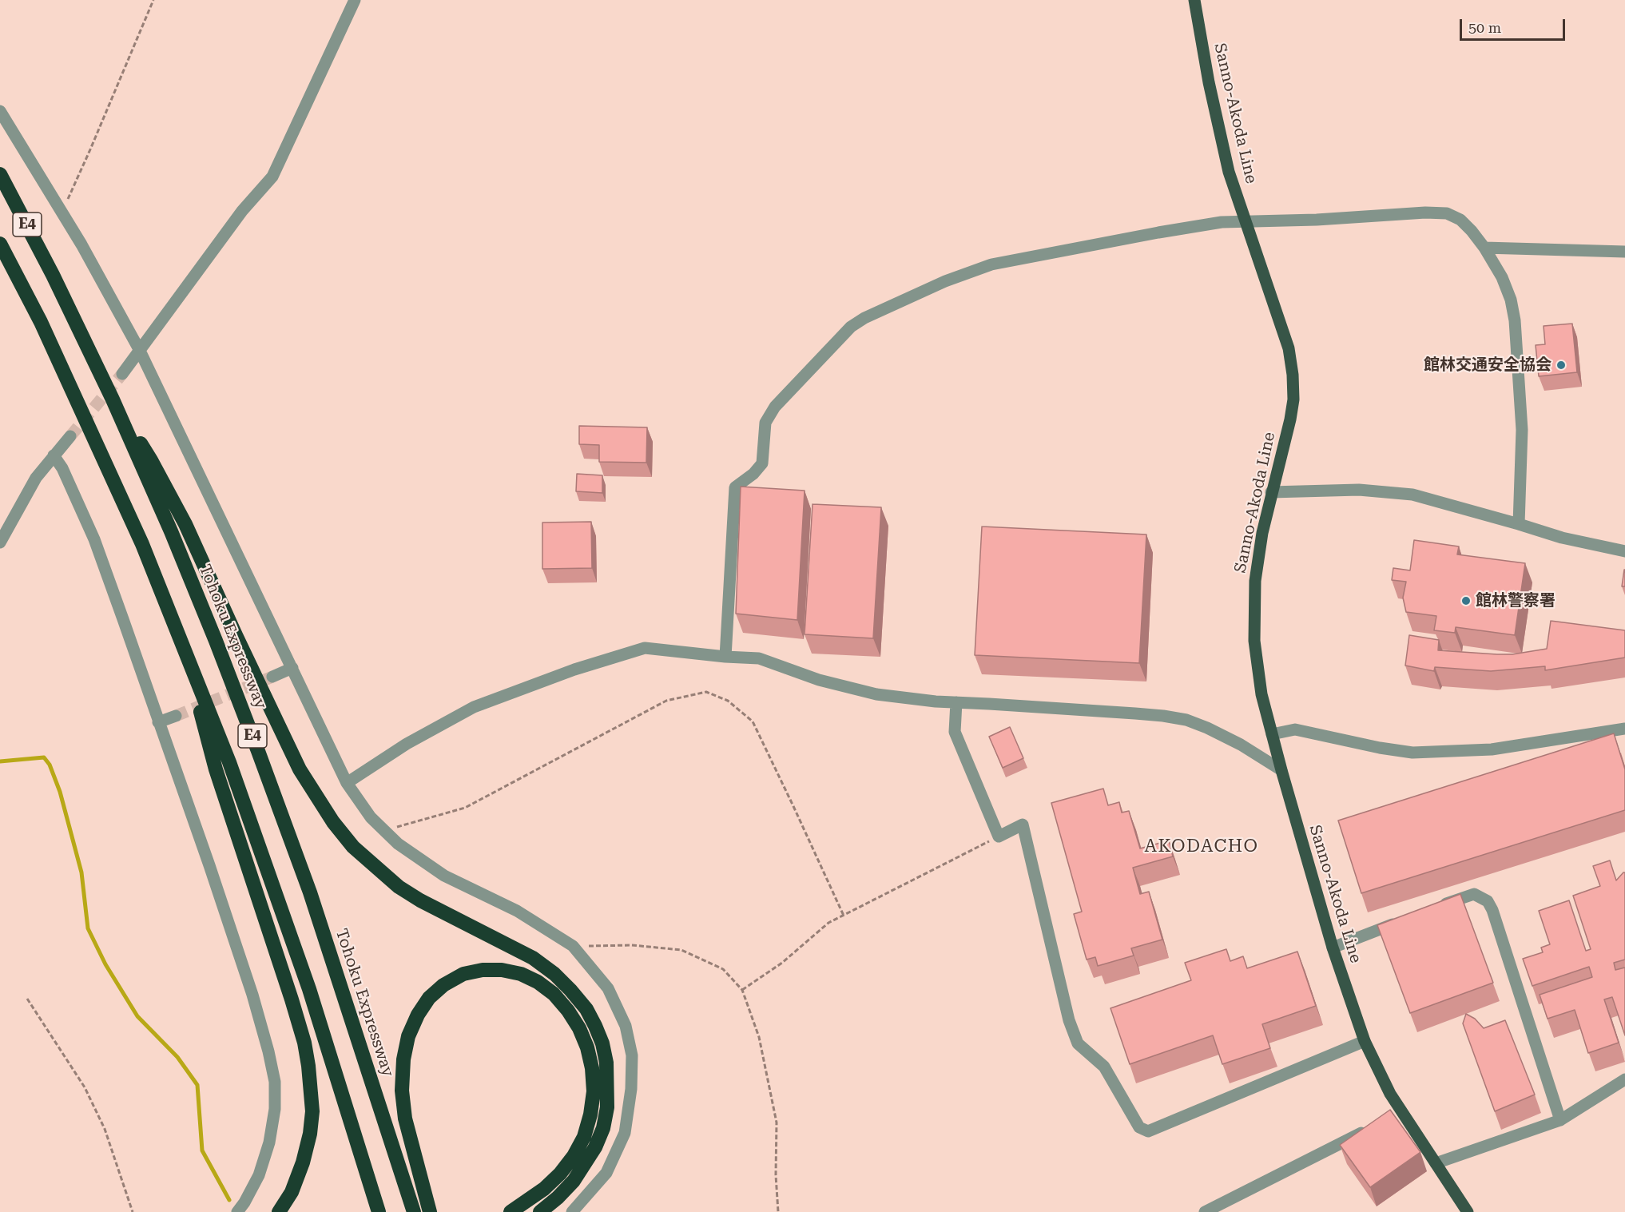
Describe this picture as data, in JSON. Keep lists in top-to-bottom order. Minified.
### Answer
{"streets":{"highway":["E4","Tohoku Expressway"],"main road":["Sanno-Akoda Line"]},"districts":["AKODACHO"],"places":["館林交通安全協会","館林警察署"],"scale_bar":"50 m"}
